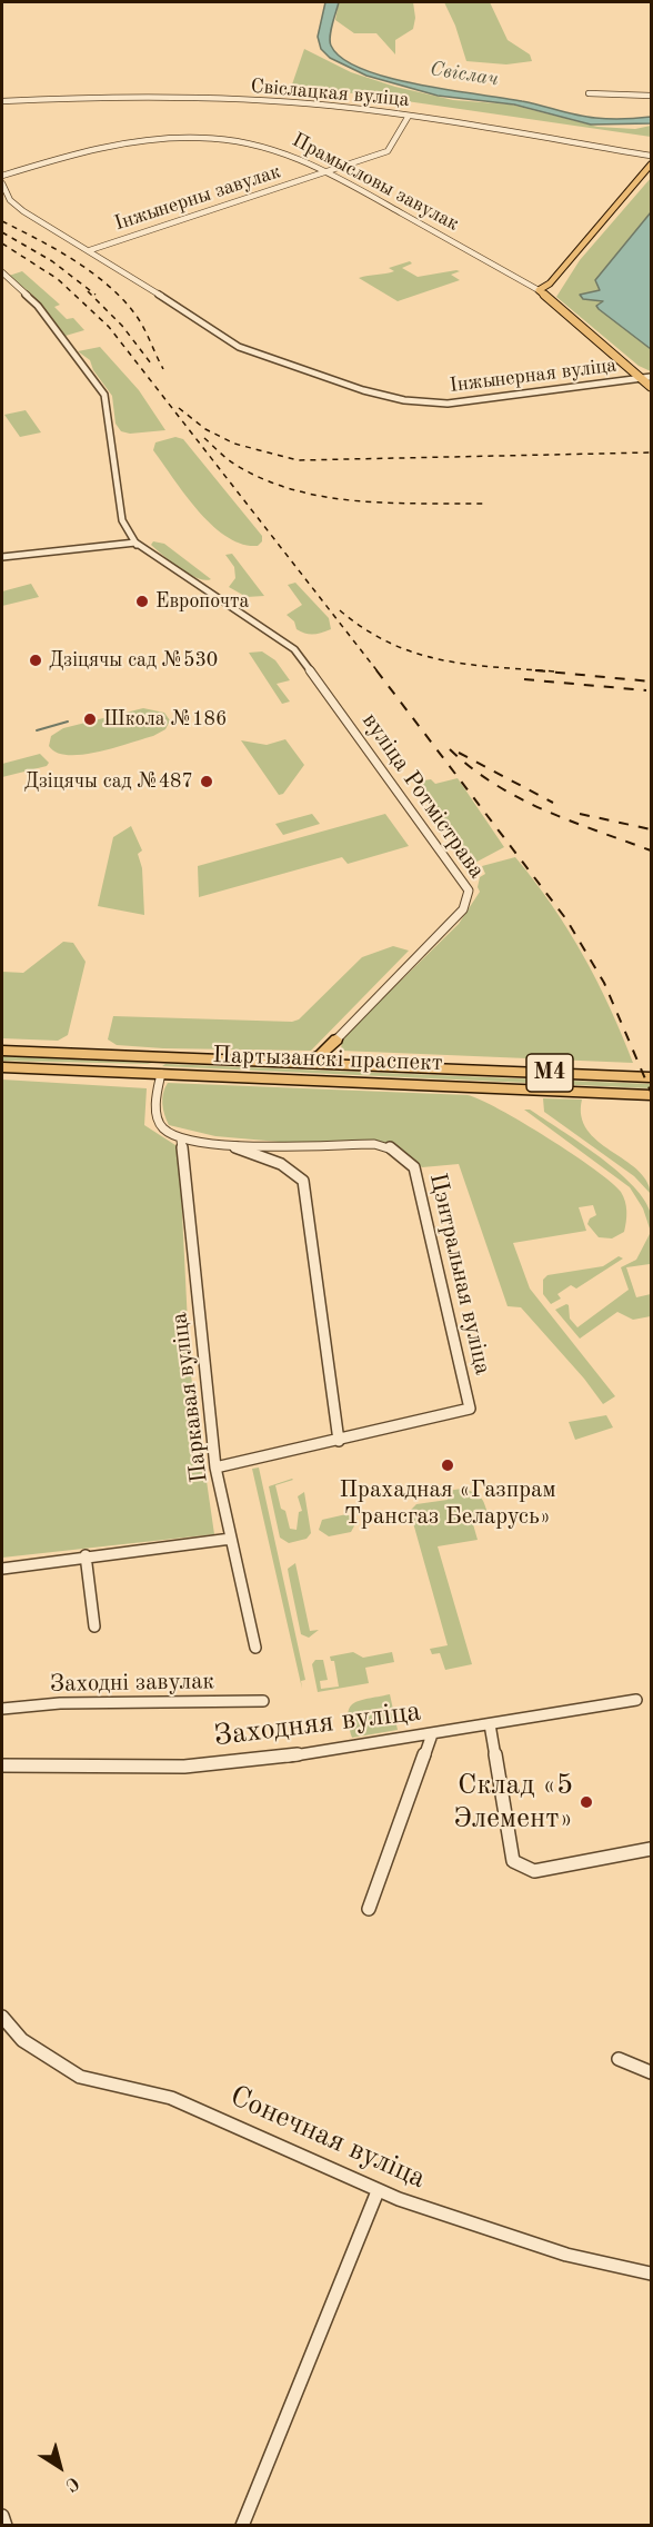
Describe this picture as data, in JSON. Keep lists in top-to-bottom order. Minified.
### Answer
{"streets":{"highway":["Партызанскі праспект","М4"],"main road":["Прамысловы завулак"],"street":["Свіслацкая вуліца","Інжынерны завулак","Інжынерная вуліца","вуліца Ротмістрава","Цэнтральная вуліца","Паркавая вуліца","Заходні завулак","Заходняя вуліца","Сонечная вуліца"]},"crossings":[["Свіслацкая вуліца","Інжынерны завулак"],["Прамысловы завулак","Інжынерны завулак"],["Прамысловы завулак","Інжынерная вуліца"],["Інжынерны завулак","Інжынерная вуліца"],["Цэнтральная вуліца","Паркавая вуліца"]],"water":["Свіслач"],"places":["Европочта","Дзіцячы сад №530","Школа №186","Дзіцячы сад №487","Прахадная «Газпрам Трансгаз Беларусь»","Склад «5 Элемент»"],"north":"bottom right"}
